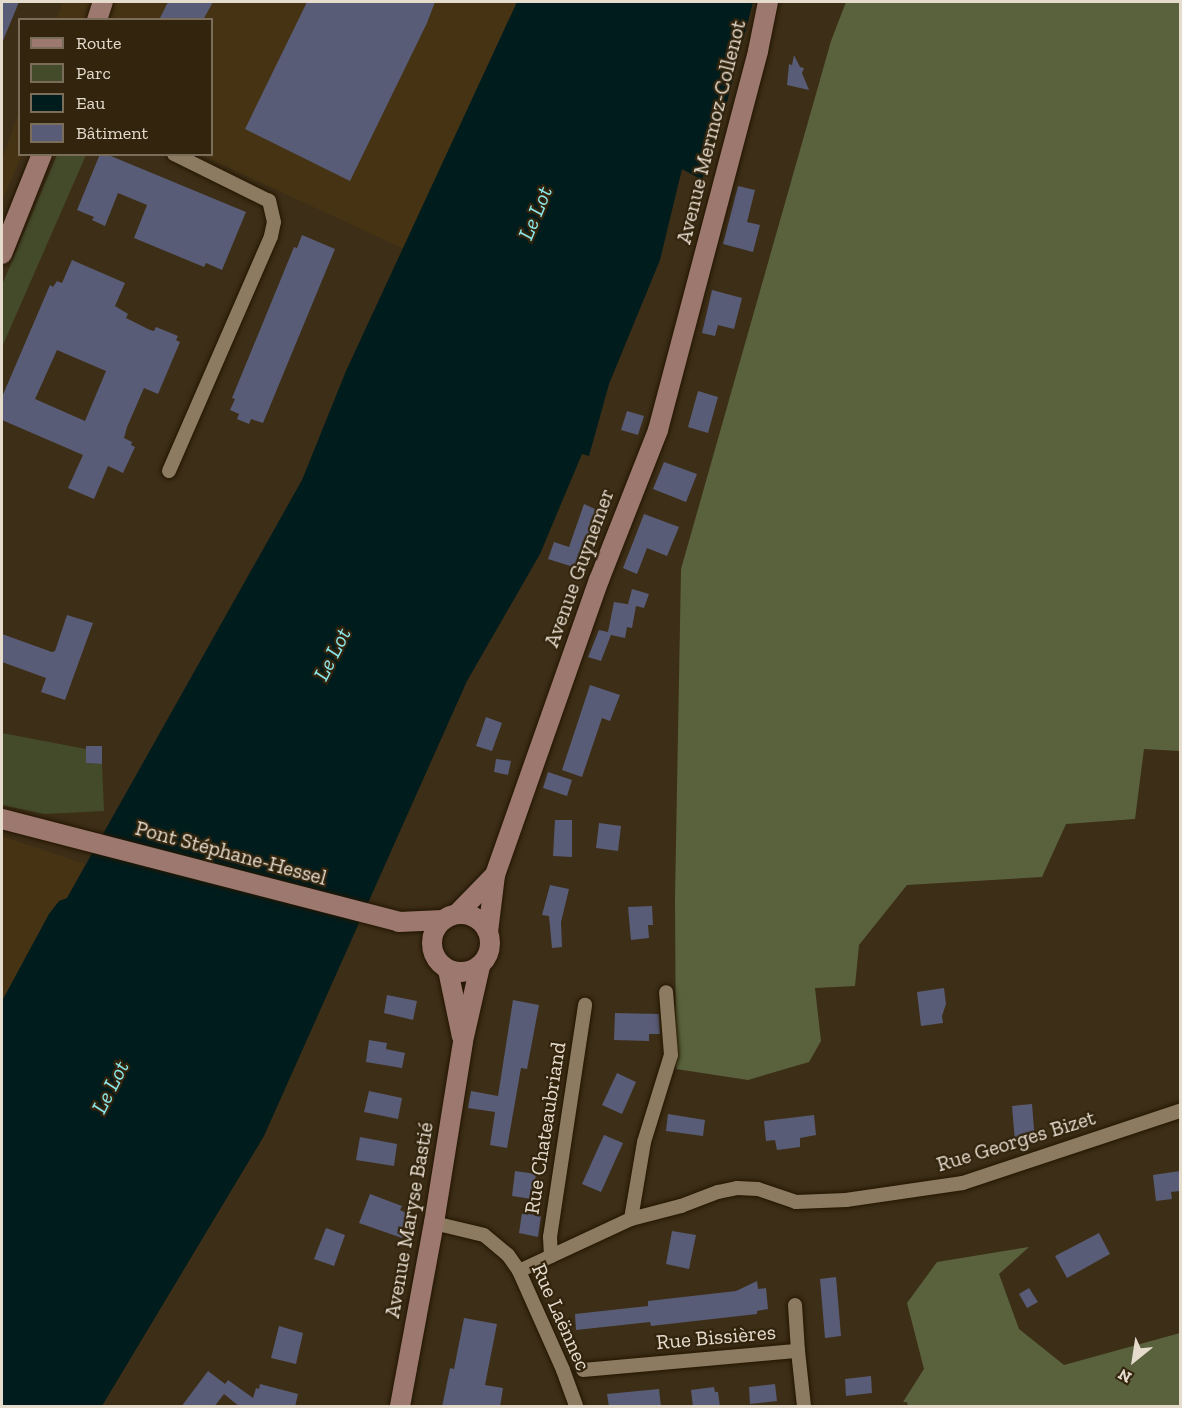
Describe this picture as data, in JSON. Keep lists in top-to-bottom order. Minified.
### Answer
{"streets":{"street":["Avenue Mermoz-Collenot","Avenue Guynemer","Pont Stéphane-Hessel","Rue Chateaubriand","Rue Georges Bizet","Avenue Maryse Bastié","Rue Laënnec","Rue Bissières"]},"crossings":[["Avenue Mermoz-Collenot","Avenue Guynemer"],["Avenue Guynemer","Avenue Maryse Bastié"],["Rue Chateaubriand","Rue Georges Bizet"],["Rue Georges Bizet","Rue Laënnec"],["Avenue Maryse Bastié","Rue Laënnec"]],"water":["Le Lot"],"legend":["Route","Parc","Eau","Bâtiment"],"north":"bottom left"}
